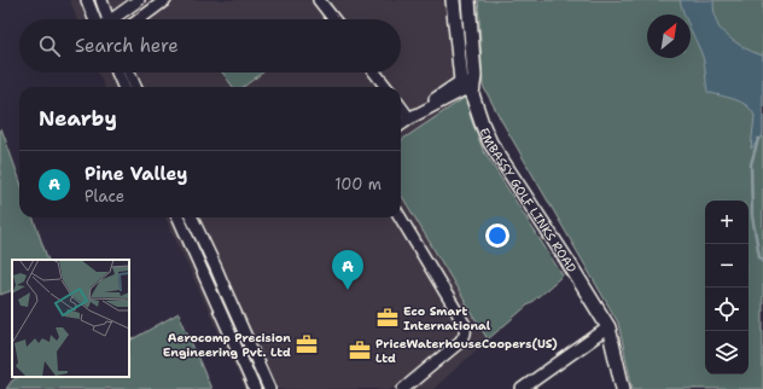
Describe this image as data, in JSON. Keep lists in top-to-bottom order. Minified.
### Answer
{"streets":{"street":["EMBASSY GOLF LINKS ROAD"]},"places":{"office":["Eco Smart International","Aerocomp Precision Engineering Pvt. Ltd","PriceWaterhouseCoopers(US) Ltd"]},"north":"top right","page":{"search":"Search here","heading":"Nearby","list":[{"mark":"A","name":"Pine Valley","note":"Place","value":"100 m"}],"map_buttons":["+","−"],"pins":"A"}}
